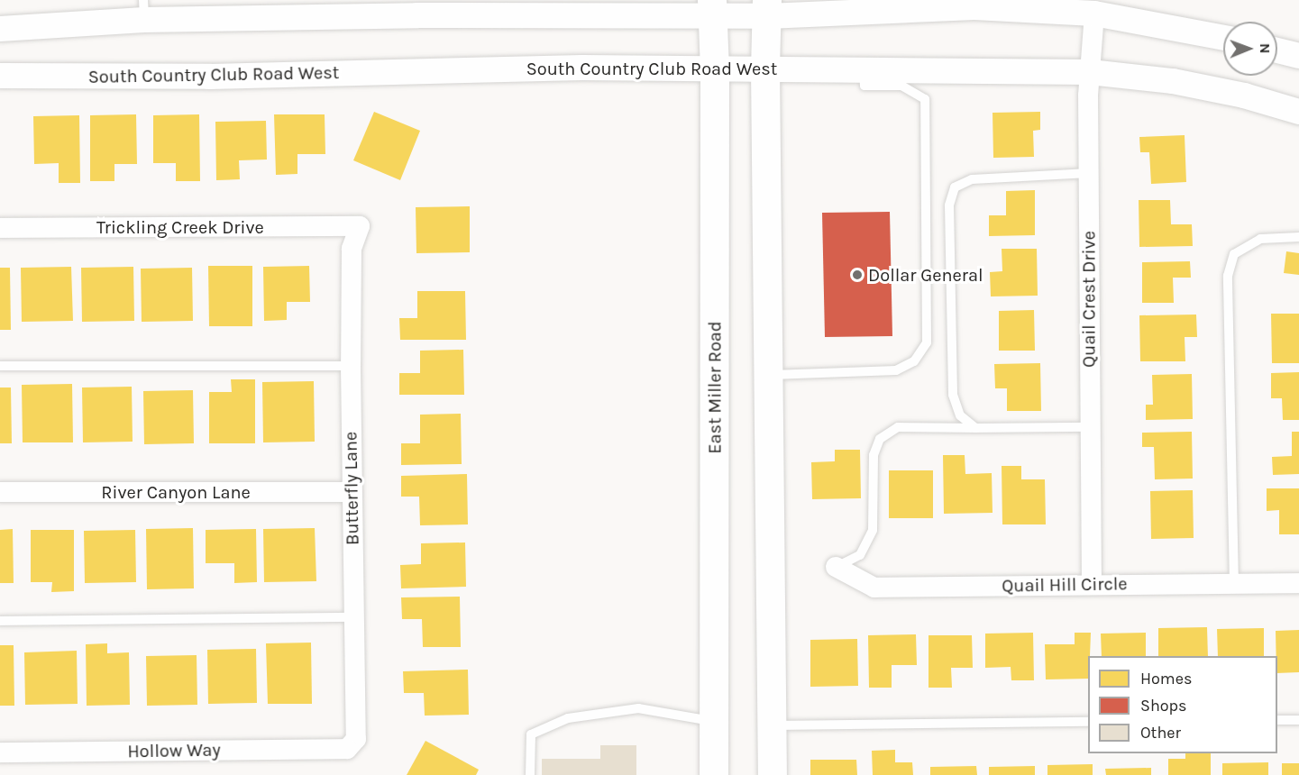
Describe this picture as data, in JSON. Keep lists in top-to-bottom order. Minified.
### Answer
{"streets":{"main road":["East Miller Road"],"street":["South Country Club Road West","Trickling Creek Drive","Quail Crest Drive","Butterfly Lane","River Canyon Lane","Quail Hill Circle","Hollow Way"]},"crossings":[["South Country Club Road West","Quail Crest Drive"],["South Country Club Road West","East Miller Road"],["Trickling Creek Drive","Butterfly Lane"],["Quail Crest Drive","Quail Hill Circle"],["Butterfly Lane","River Canyon Lane"],["Butterfly Lane","Hollow Way"]],"places":["Dollar General"],"legend":["Homes","Shops","Other"],"north":"right"}
